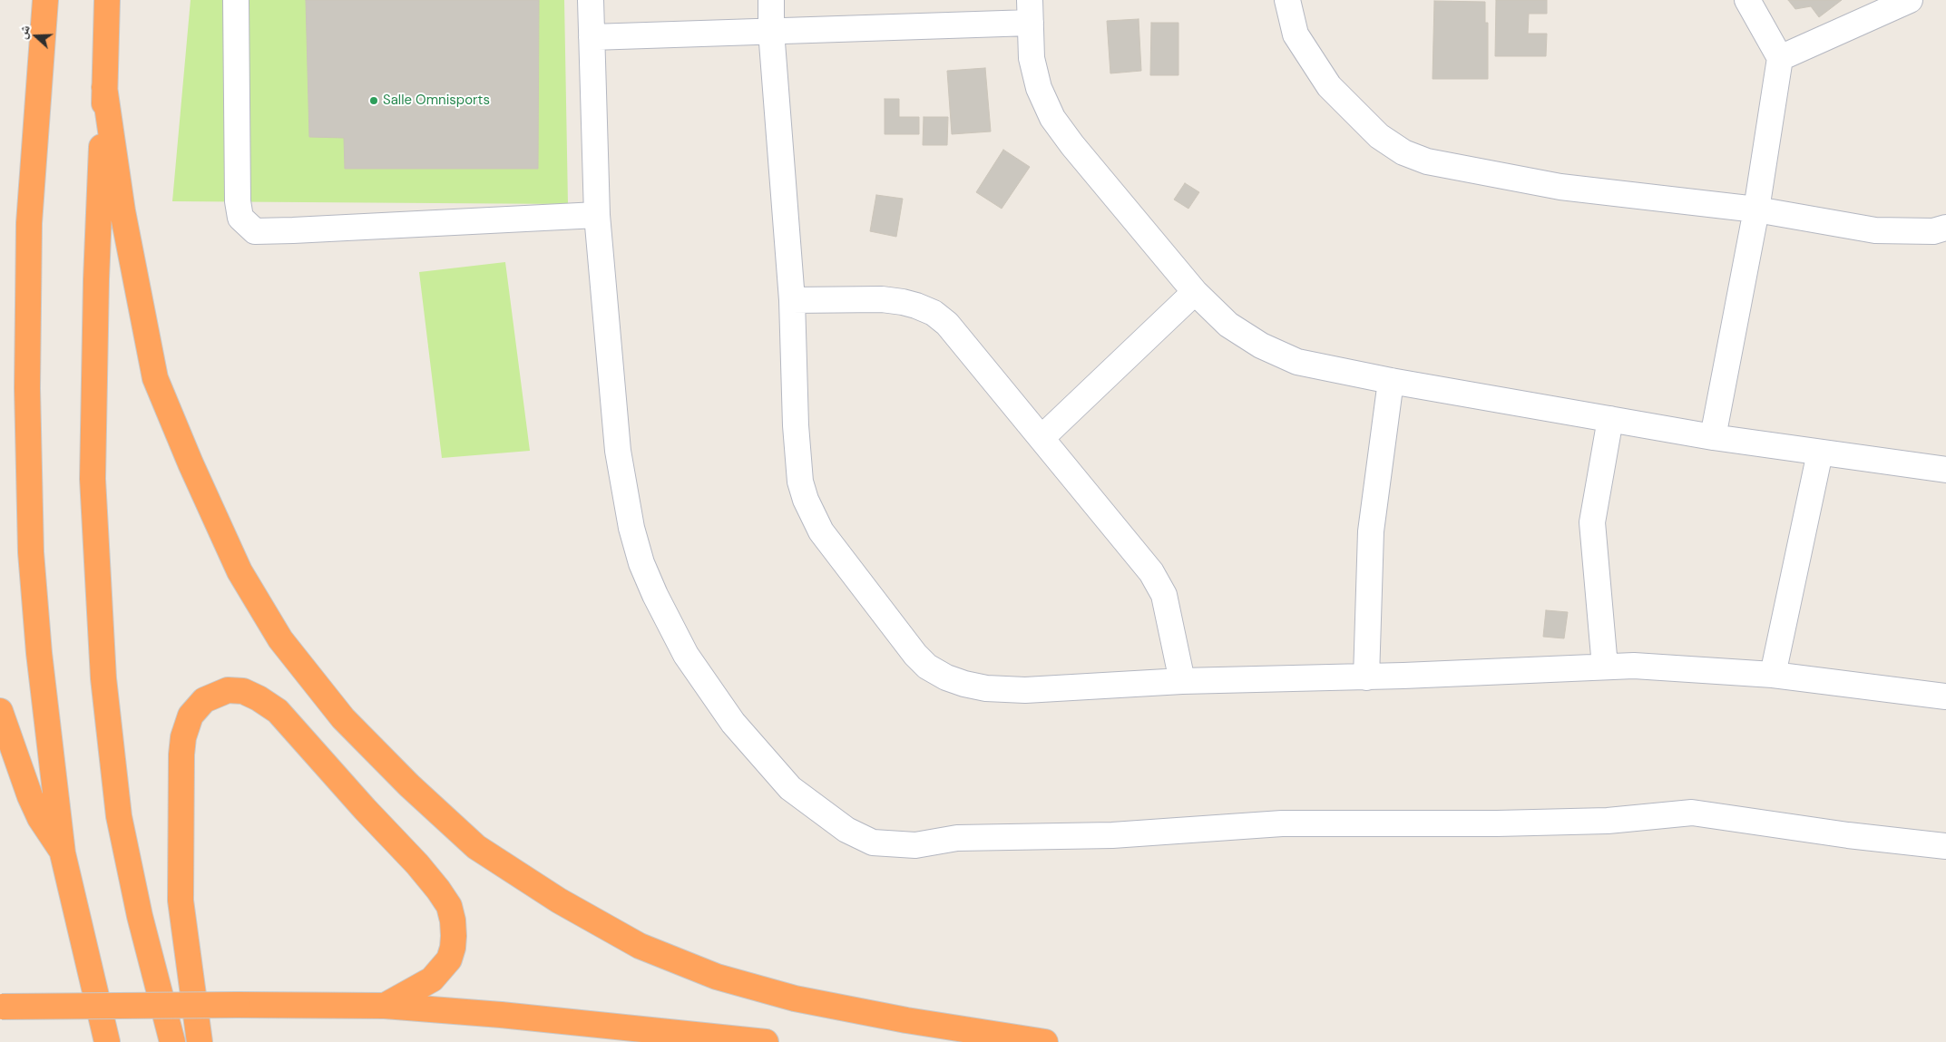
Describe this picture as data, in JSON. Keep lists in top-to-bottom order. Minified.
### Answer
{"places":["Salle Omnisports"],"north":"left"}
